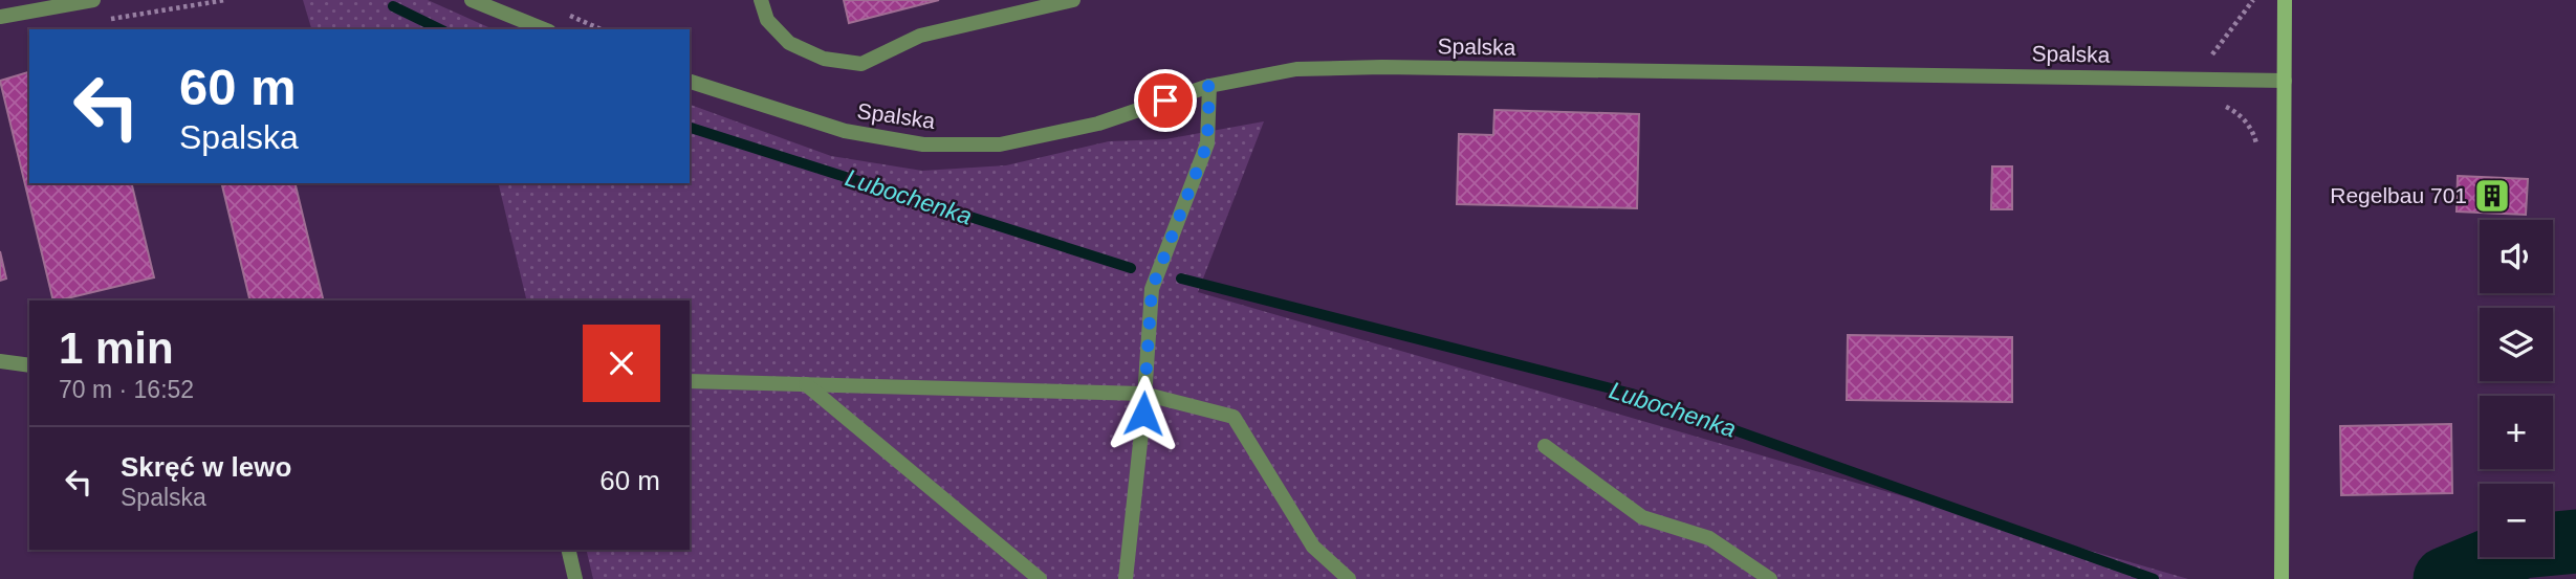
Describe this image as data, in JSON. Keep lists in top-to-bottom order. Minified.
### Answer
{"streets":{"lane":["Spalska"]},"water":["Lubochenka"],"places":{"building":["Regelbau 701"]},"page":{"turn":["60 m","Spalska"],"map_buttons":["+","−"],"heading":["1 min","70 m · 16:52"],"list":[{"name":"Skręć w lewo","note":"Spalska","value":"60 m"}]}}
